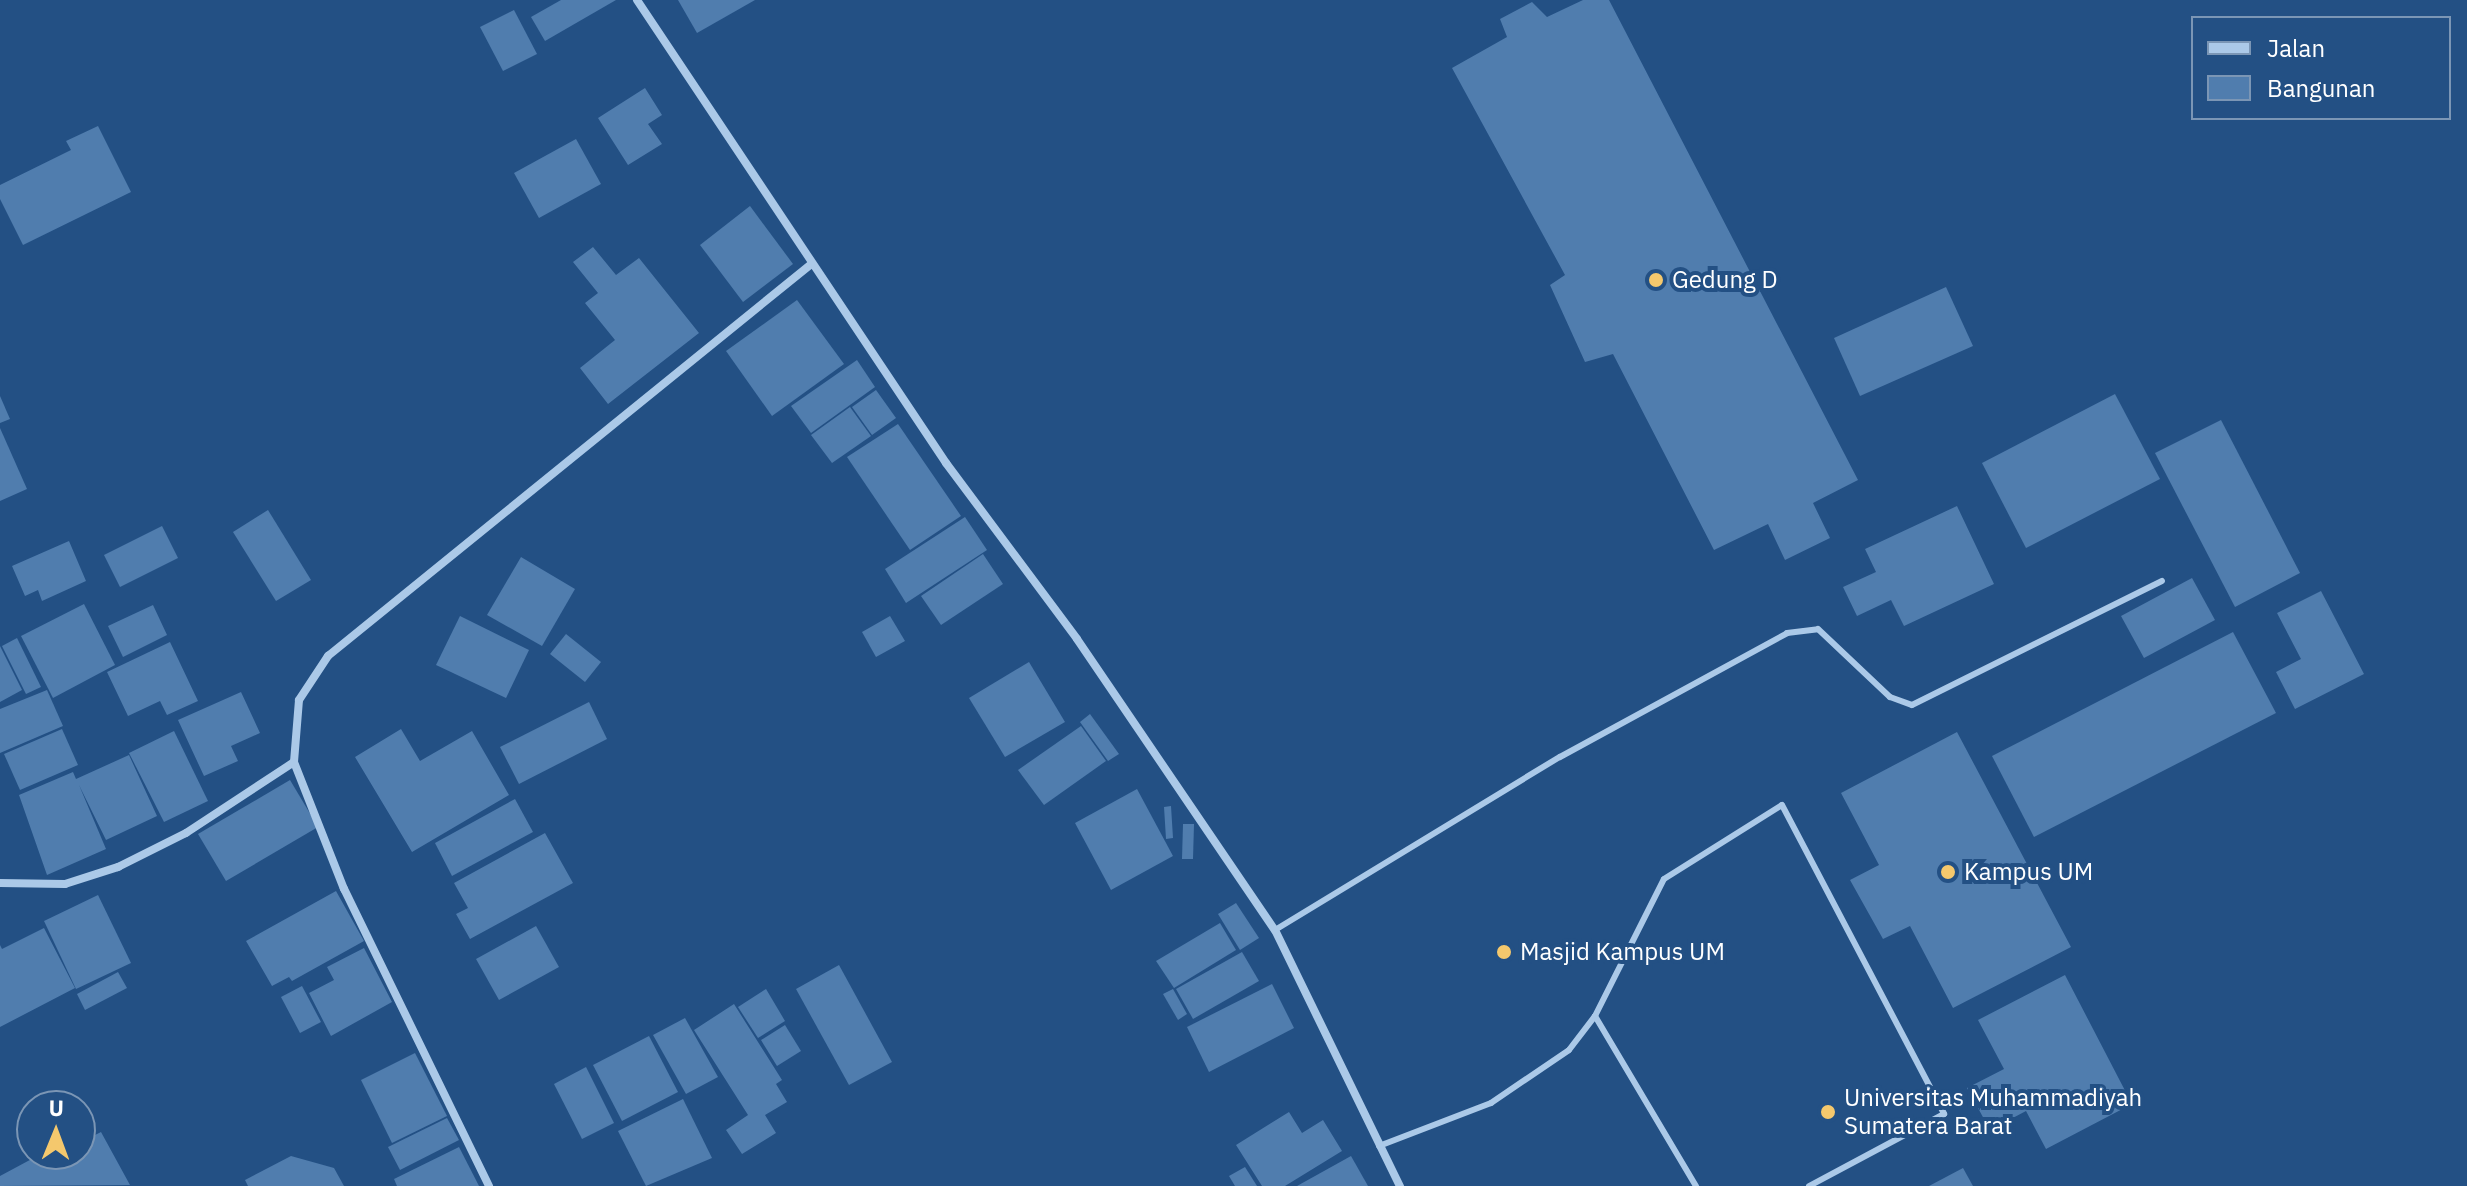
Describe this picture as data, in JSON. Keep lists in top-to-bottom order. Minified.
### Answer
{"places":["Gedung D","Kampus UM","Masjid Kampus UM","Universitas Muhammadiyah Sumatera Barat"],"legend":["Jalan","Bangunan"],"north":"top"}
